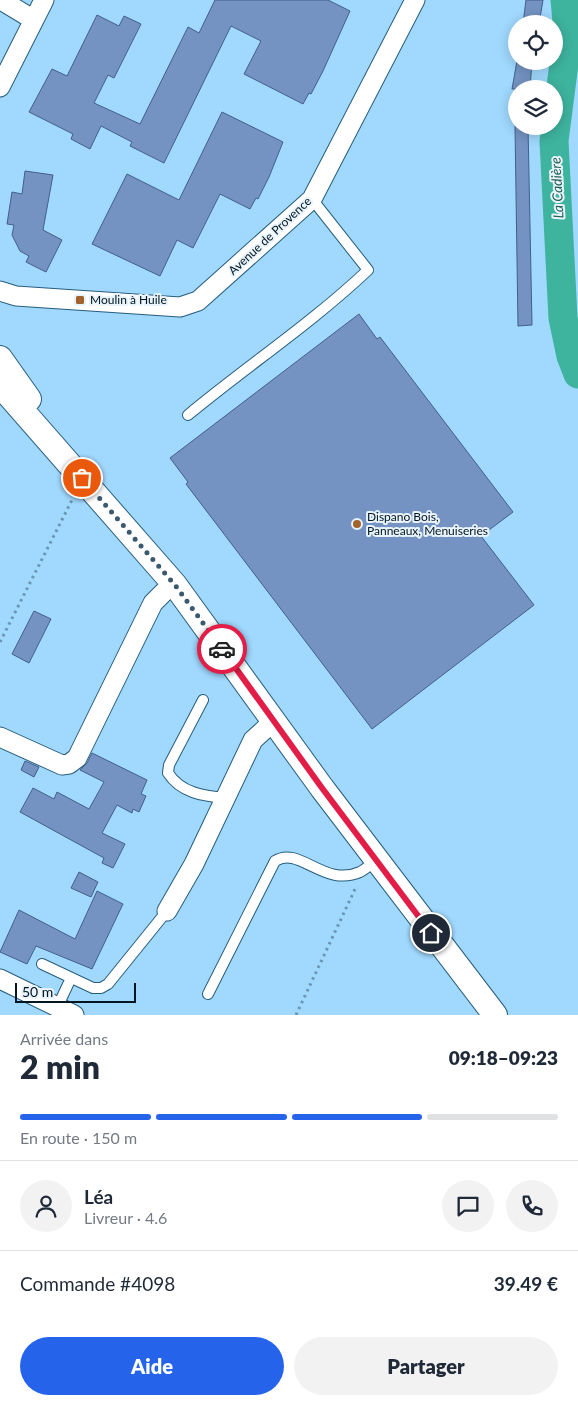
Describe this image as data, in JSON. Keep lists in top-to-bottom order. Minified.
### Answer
{"streets":{"street":["Avenue de Provence"]},"water":["La Cadière"],"places":{"transit":["Moulin à Huile"],"other":["Dispano Bois, Panneaux, Menuiseries"]},"scale_bar":"50 m","page":{"scale":"50 m","heading":["2 min","Arrivée dans","09:18–09:23"],"panel":["Léa","Livreur · 4.6","Commande #4098","39.49 €"],"bar":"En route · 150 m","buttons":["Aide","Partager"]}}
